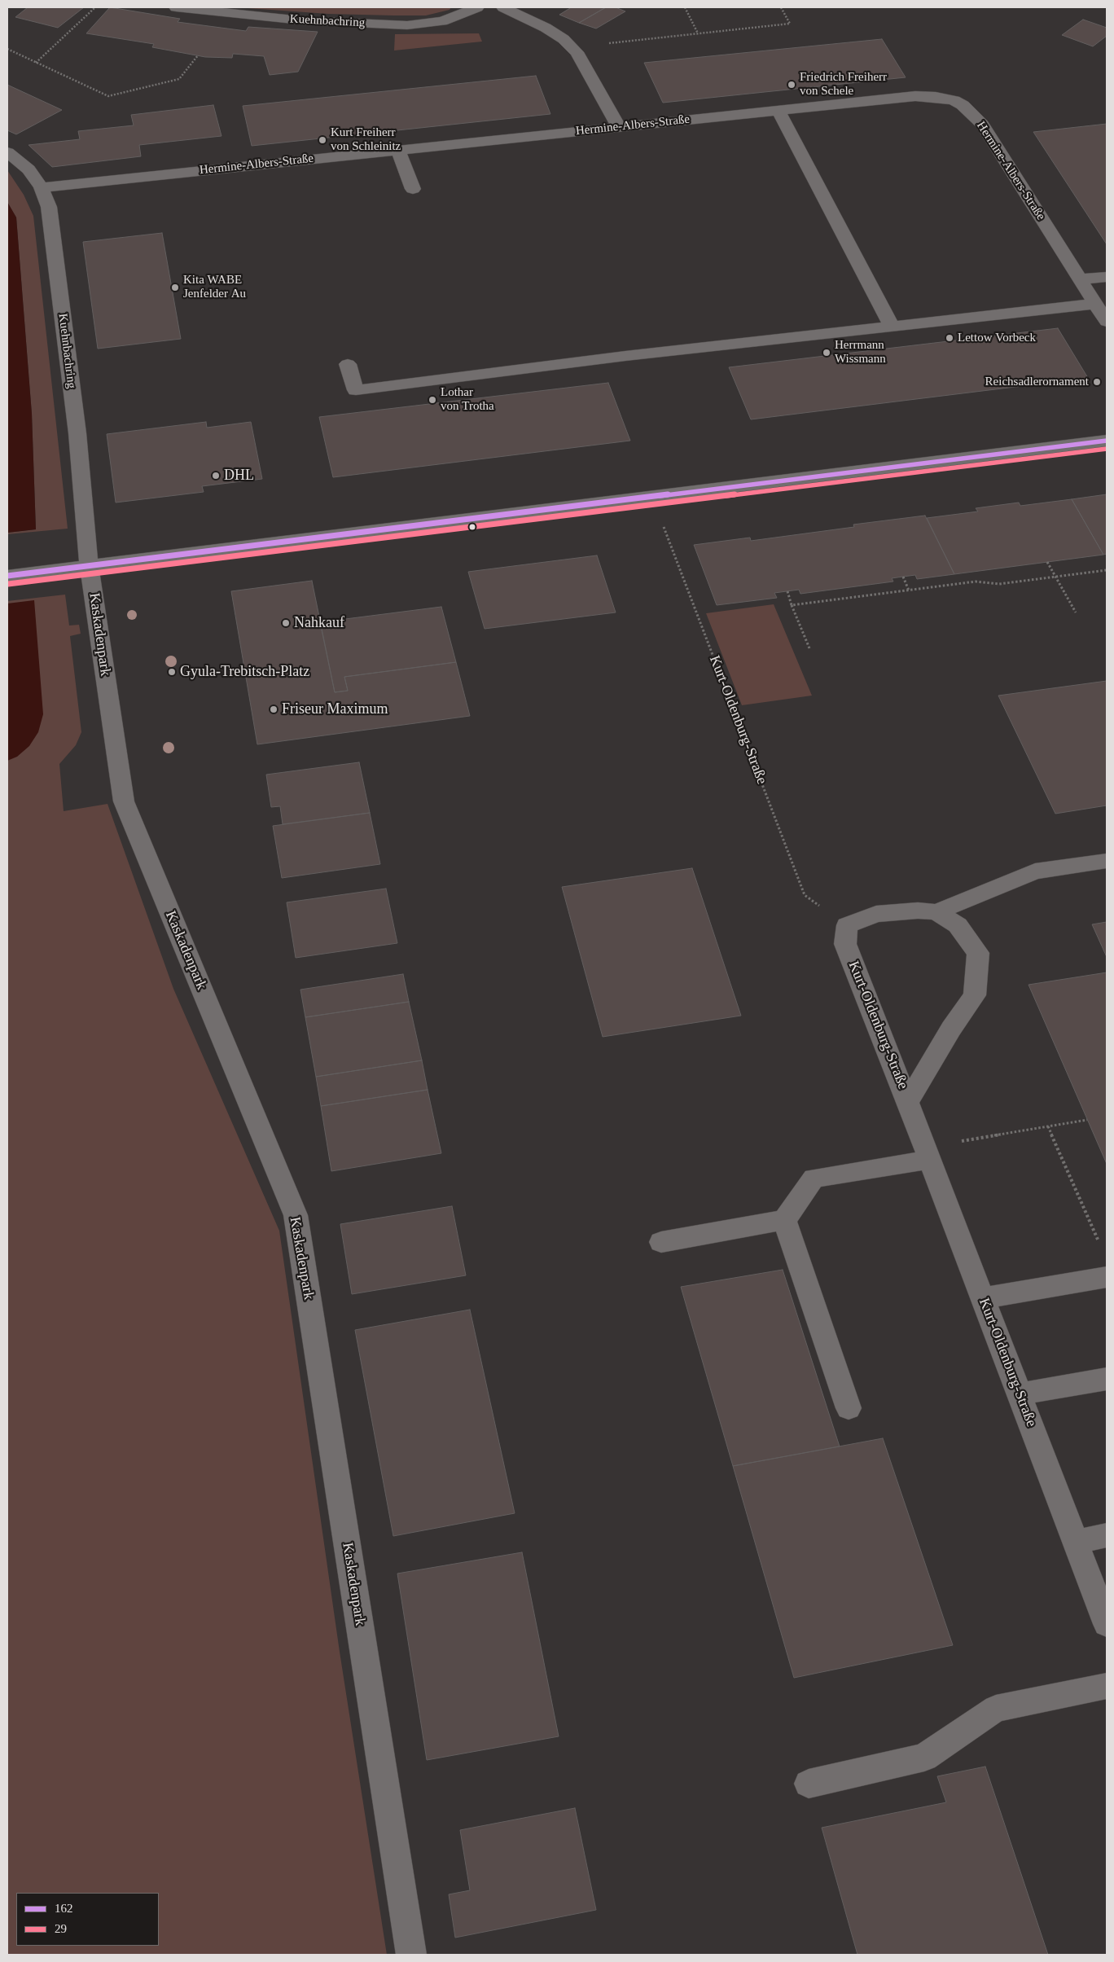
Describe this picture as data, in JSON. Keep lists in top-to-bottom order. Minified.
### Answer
{"streets":{"street":["Kuehnbachring","Hermine-Albers-Straße","Kaskadenpark","Kurt-Oldenburg-Straße"]},"crossings":[["Kuehnbachring","Hermine-Albers-Straße"],["Kuehnbachring","Kaskadenpark"]],"places":["Friedrich Freiherr von Schele","Kurt Freiherr von Schleinitz","Kita WABE Jenfelder Au","Lettow Vorbeck","Herrmann Wissmann","Reichsadlerornament","Lothar von Trotha","DHL","Nahkauf","Gyula-Trebitsch-Platz","Friseur Maximum"],"lines":["transit line 162","transit line 29"],"legend":["162","29"]}
